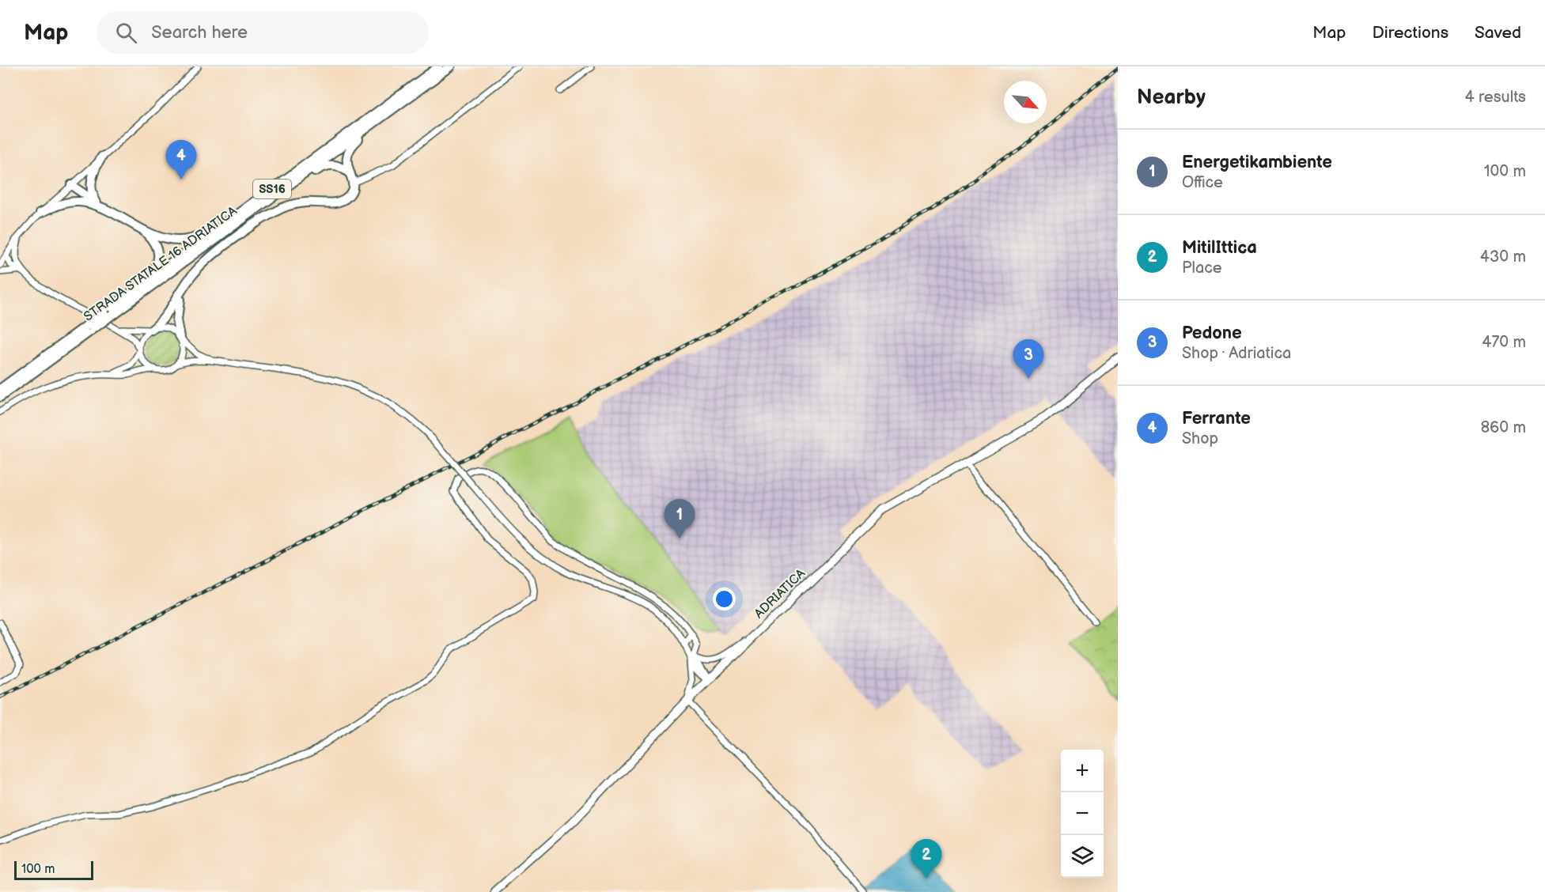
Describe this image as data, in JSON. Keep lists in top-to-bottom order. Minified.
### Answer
{"streets":{"highway":["SS16","STRADA STATALE 16 ADRIATICA"],"main road":["ADRIATICA"]},"crossings":[["SS16","STRADA STATALE 16 ADRIATICA"]],"scale_bar":"100 m","north":"bottom right","page":{"header":"Map","search":"Search here","nav":["Map","Directions","Saved"],"heading":["Nearby","4 results"],"list":[{"mark":"1","name":"Energetikambiente","note":"Office","value":"100 m"},{"mark":"2","name":"MitilIttica","note":"Place","value":"430 m"},{"mark":"3","name":"Pedone","note":"Shop · Adriatica","value":"470 m"},{"mark":"4","name":"Ferrante","note":"Shop","value":"860 m"}],"pins":["4","3","1","2"],"map_buttons":["+","−"],"scale":"100 m"}}
